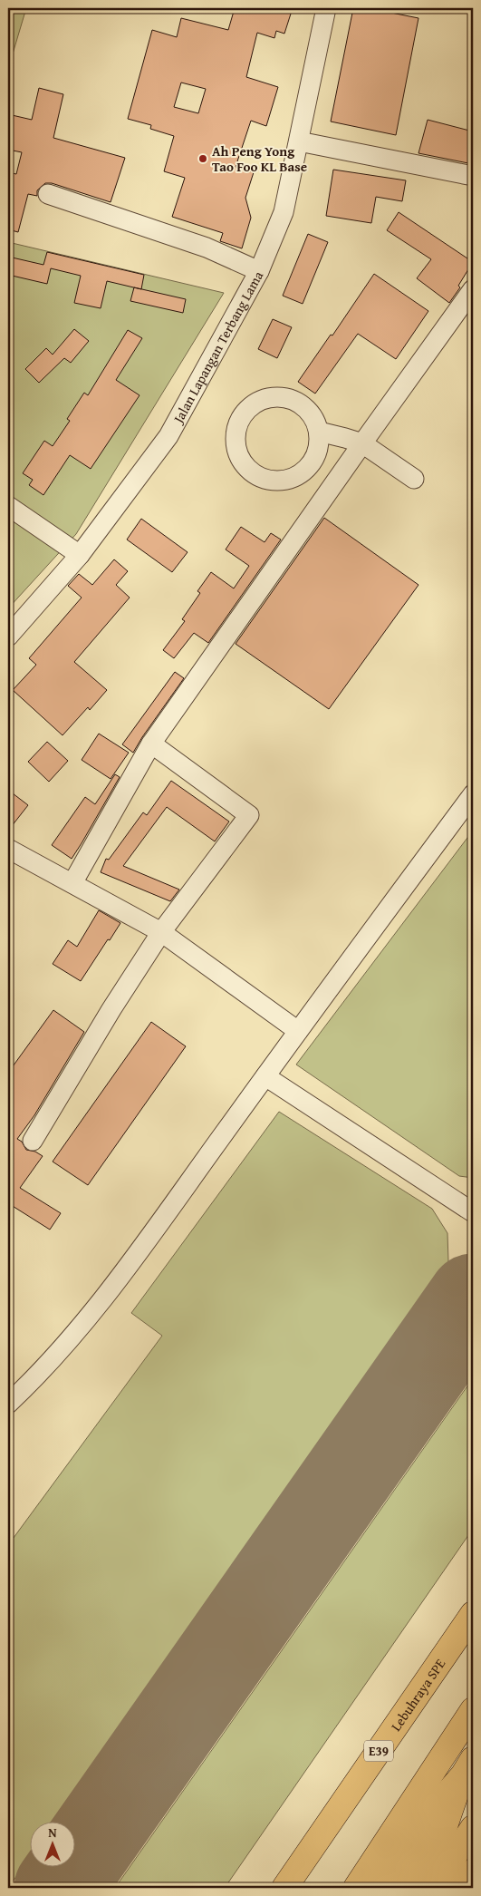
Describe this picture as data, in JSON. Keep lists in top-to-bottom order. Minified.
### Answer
{"streets":{"highway":["Lebuhraya SPE","E39"],"street":["Jalan Lapangan Terbang Lama"]},"places":["Ah Peng Yong Tao Foo KL Base"],"north":"top"}
